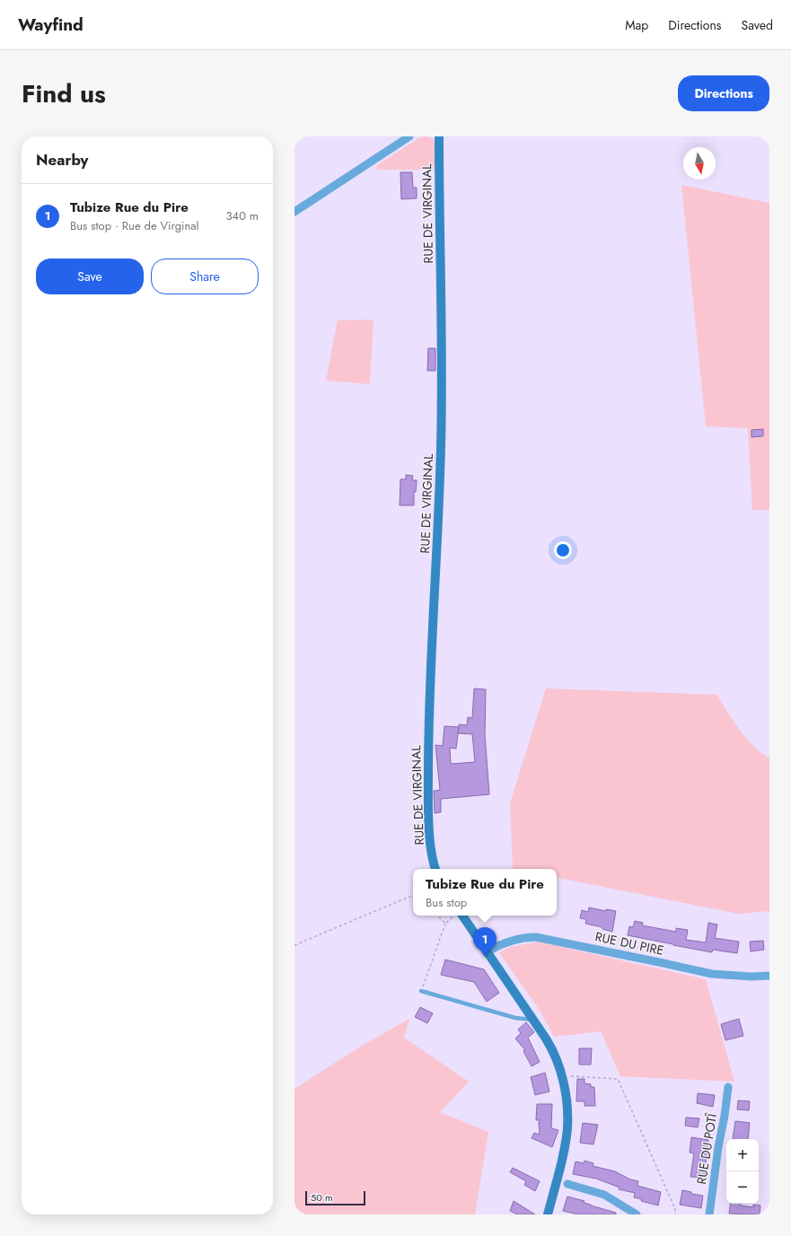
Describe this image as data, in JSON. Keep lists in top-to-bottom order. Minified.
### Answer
{"streets":{"street":["RUE DE VIRGINAL","RUE DU PIRE","RUE DU POTÎ"]},"scale_bar":"50 m","north":"bottom","page":{"header":"Wayfind","nav":["Map","Directions","Saved"],"title":"Find us","buttons":["Directions",["Save","Share"]],"heading":"Nearby","list":[{"mark":"1","name":"Tubize Rue du Pire","note":"Bus stop · Rue de Virginal","value":"340 m"}],"popup":["Tubize Rue du Pire","Bus stop"],"pins":"1","map_buttons":["+","−"],"scale":"50 m"}}
